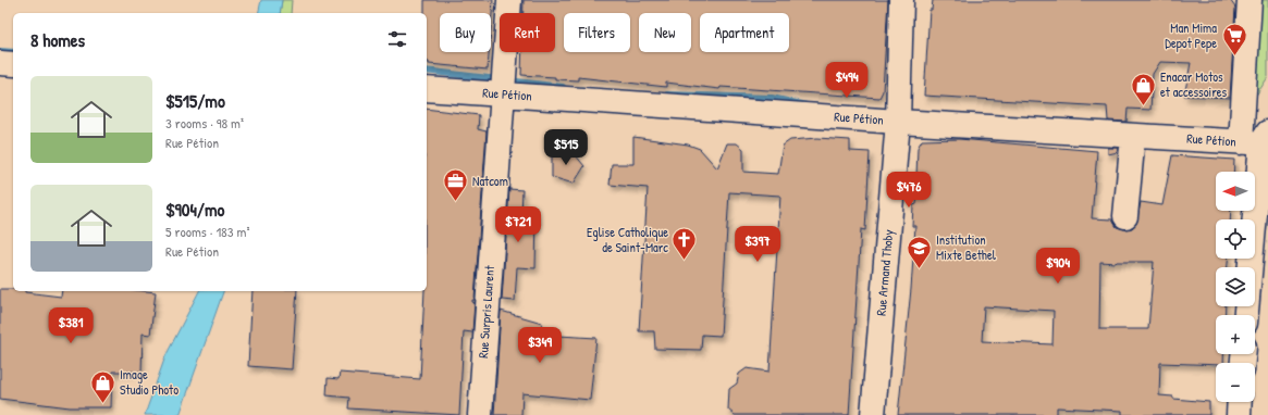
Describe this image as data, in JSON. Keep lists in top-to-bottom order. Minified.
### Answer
{"streets":{"street":["Rue Pétion","Rue Armand Thoby","Rue Surpris Laurent"]},"crossings":[["Rue Pétion","Rue Armand Thoby"],["Rue Pétion","Rue Surpris Laurent"]],"places":{"supermarket":["Man Mima Depot Pepe"],"shop":["Enacar Motos et accessoires","Image Studio Photo"],"office":["Natcom"],"church":["Eglise Catholique de Saint-Marc"],"school or university":["Institution Mixte Bethel"]},"north":"left","page":{"chip":["Buy","Rent","Filters","New","Apartment"],"heading":"8 homes","price":["$494","$515","$476","$721","$397","$904","$381","$349"],"list":[{"name":"$515/mo","note":"3 rooms · 98 m² · Rue Pétion"},{"name":"$904/mo","note":"5 rooms · 183 m² · Rue Pétion"}],"map_buttons":["+","−"]}}
